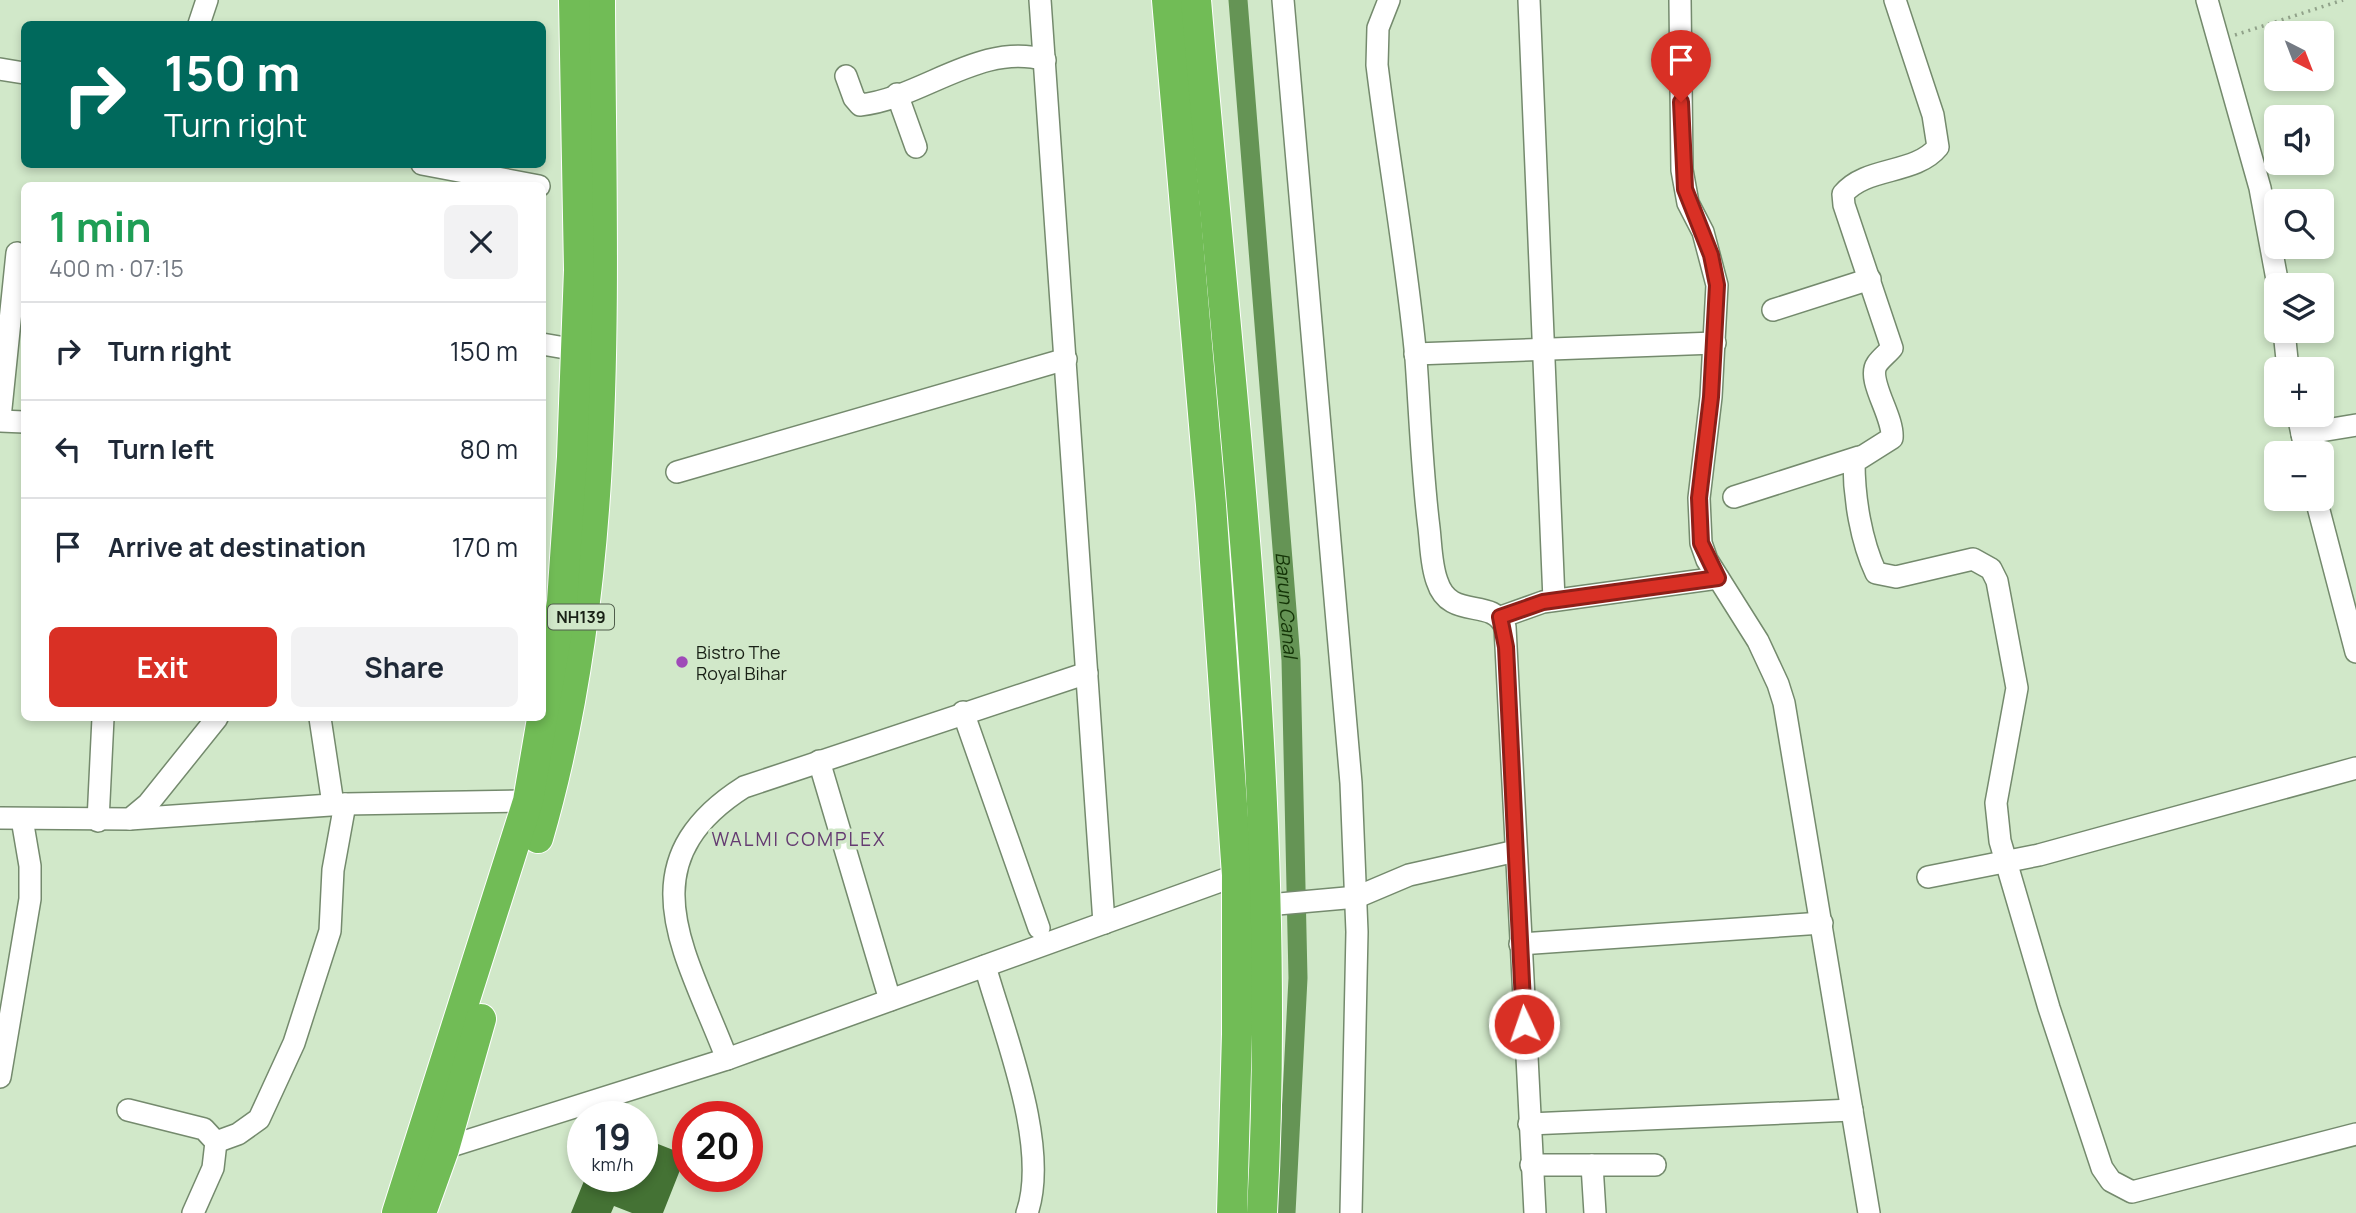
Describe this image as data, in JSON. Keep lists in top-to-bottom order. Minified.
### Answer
{"streets":{"highway":["NH139"]},"districts":["WALMI COMPLEX"],"water":["Barun Canal"],"places":["Bistro The Royal Bihar"],"north":"bottom right","page":{"map_buttons":["+","−"],"turn":["150 m","Turn right"],"heading":["1 min","400 m · 07:15"],"list":[{"name":"Turn right","value":"150 m"},{"name":"Turn left","value":"80 m"},{"name":"Arrive at destination","value":"170 m"}],"buttons":["Exit","Share"],"speed":"19 km/h","limit":"20"}}
